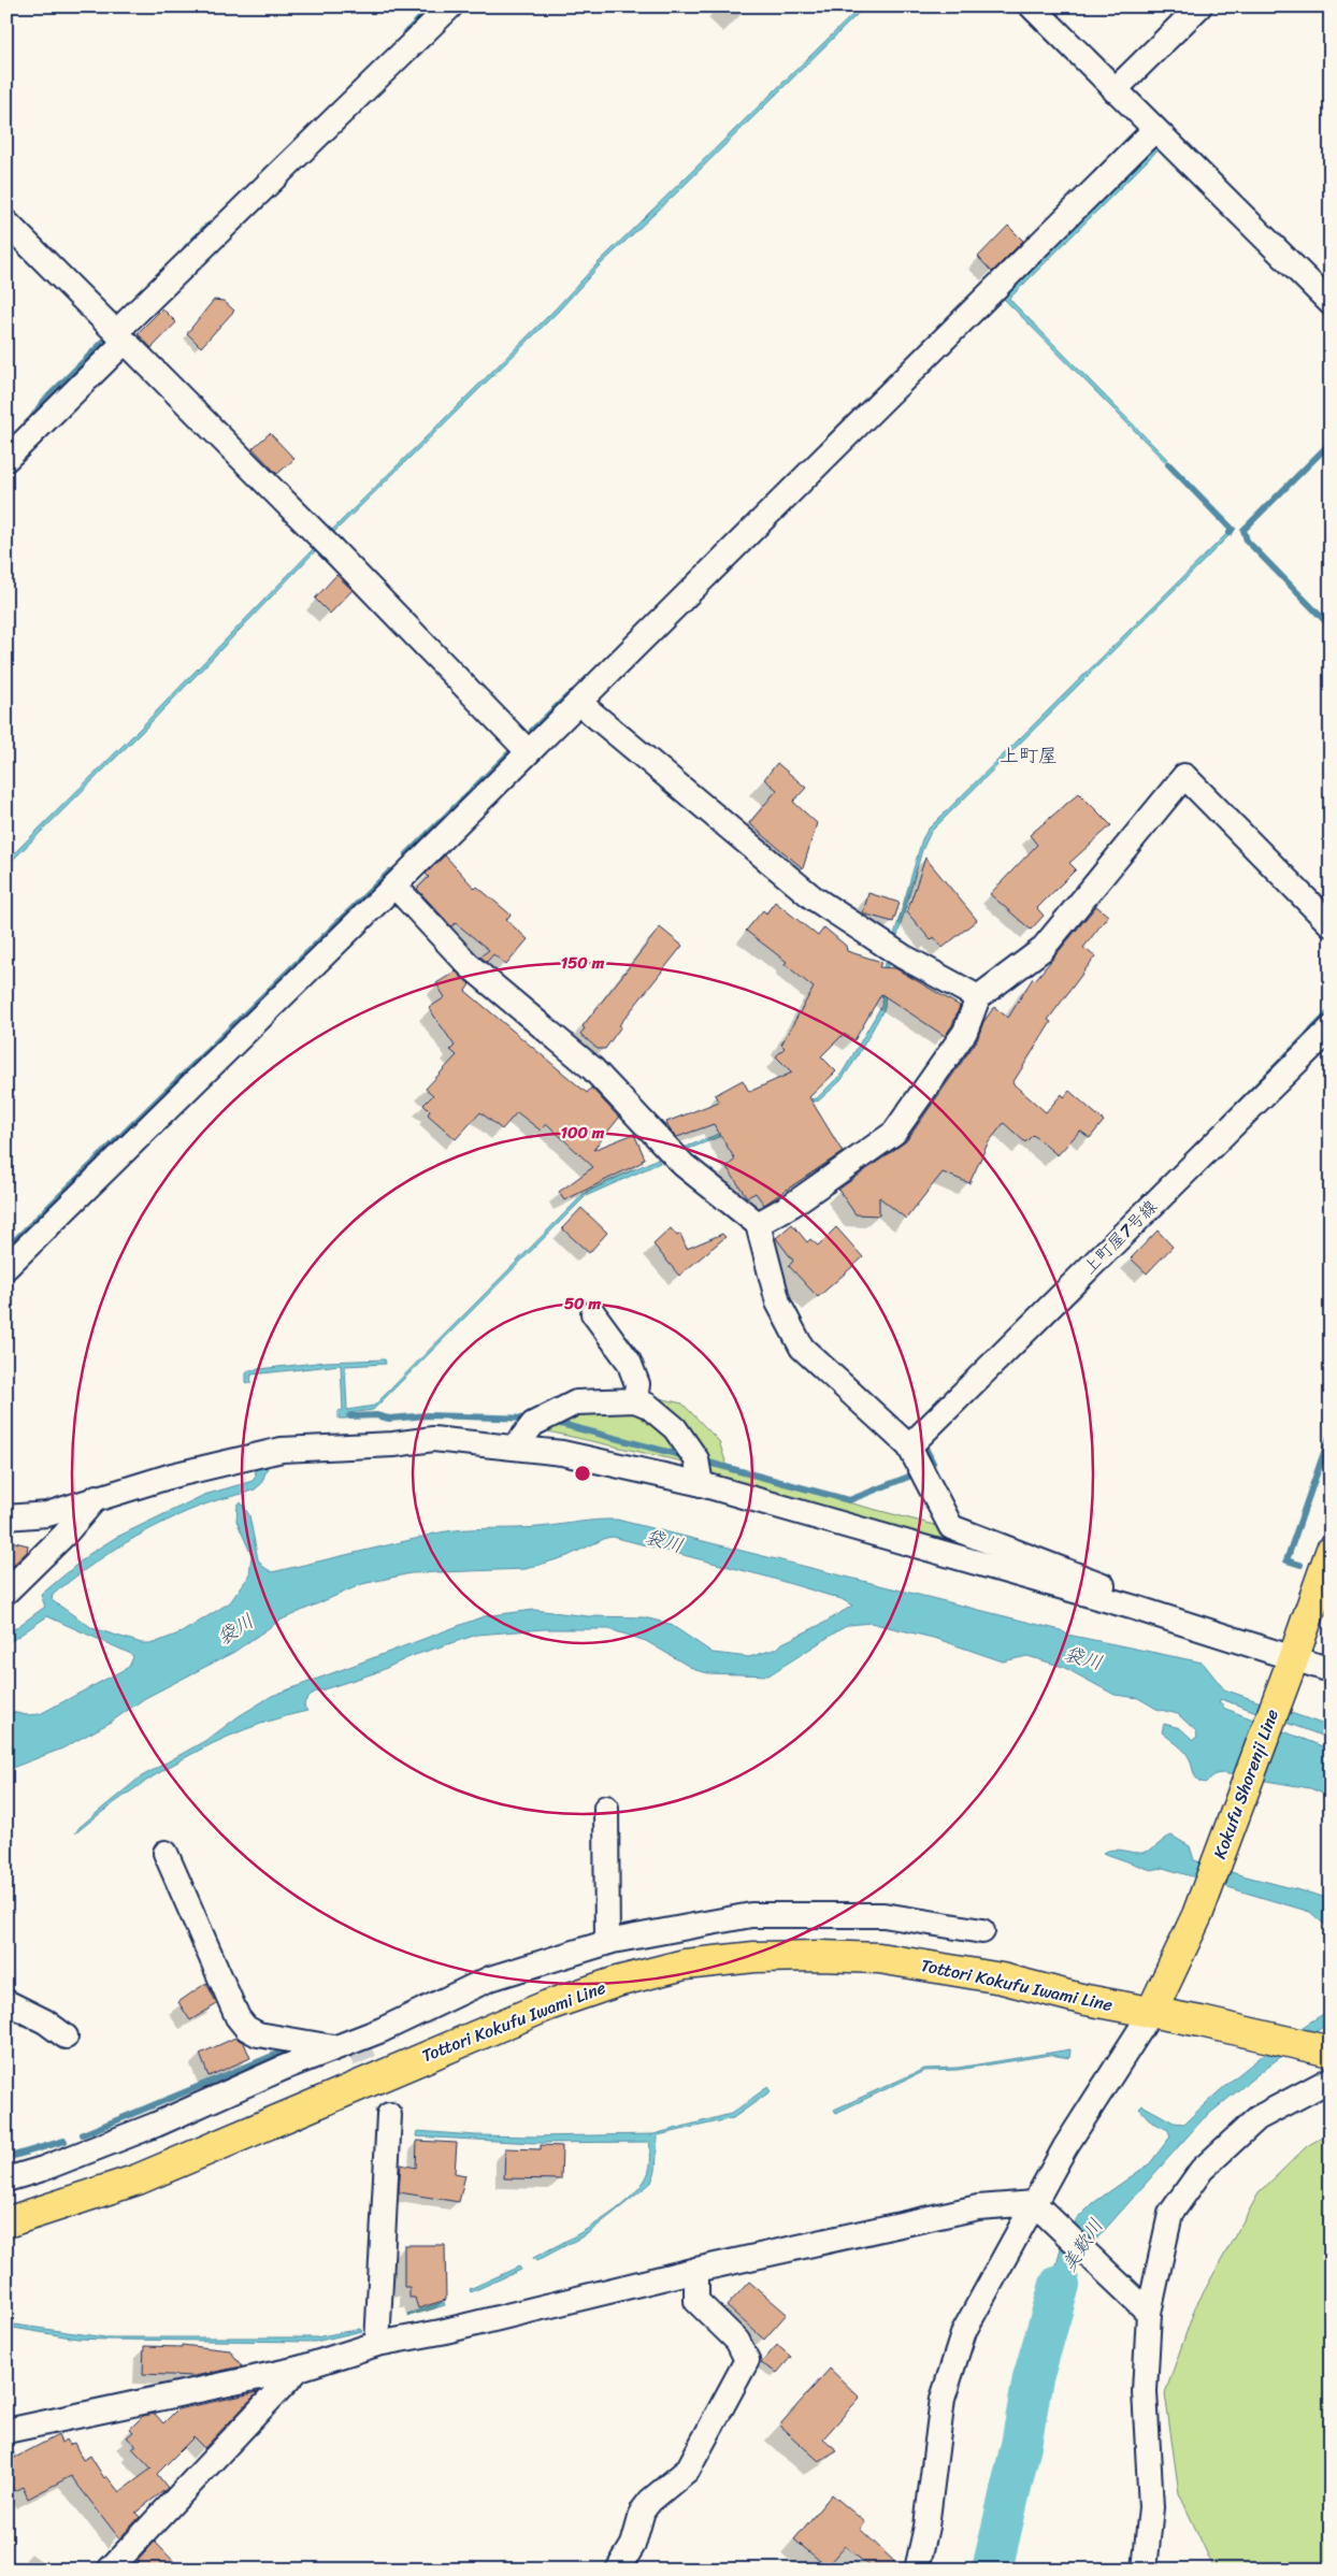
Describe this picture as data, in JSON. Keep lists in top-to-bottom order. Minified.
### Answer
{"streets":{"main road":["Kokufu Shorenji Line","Tottori Kokufu Iwami Line"],"street":["上町屋7号線"]},"crossings":[["Kokufu Shorenji Line","Tottori Kokufu Iwami Line"]],"districts":["上町屋"],"water":["袋川","美歎川"],"rings":["150 m","100 m","50 m"]}
